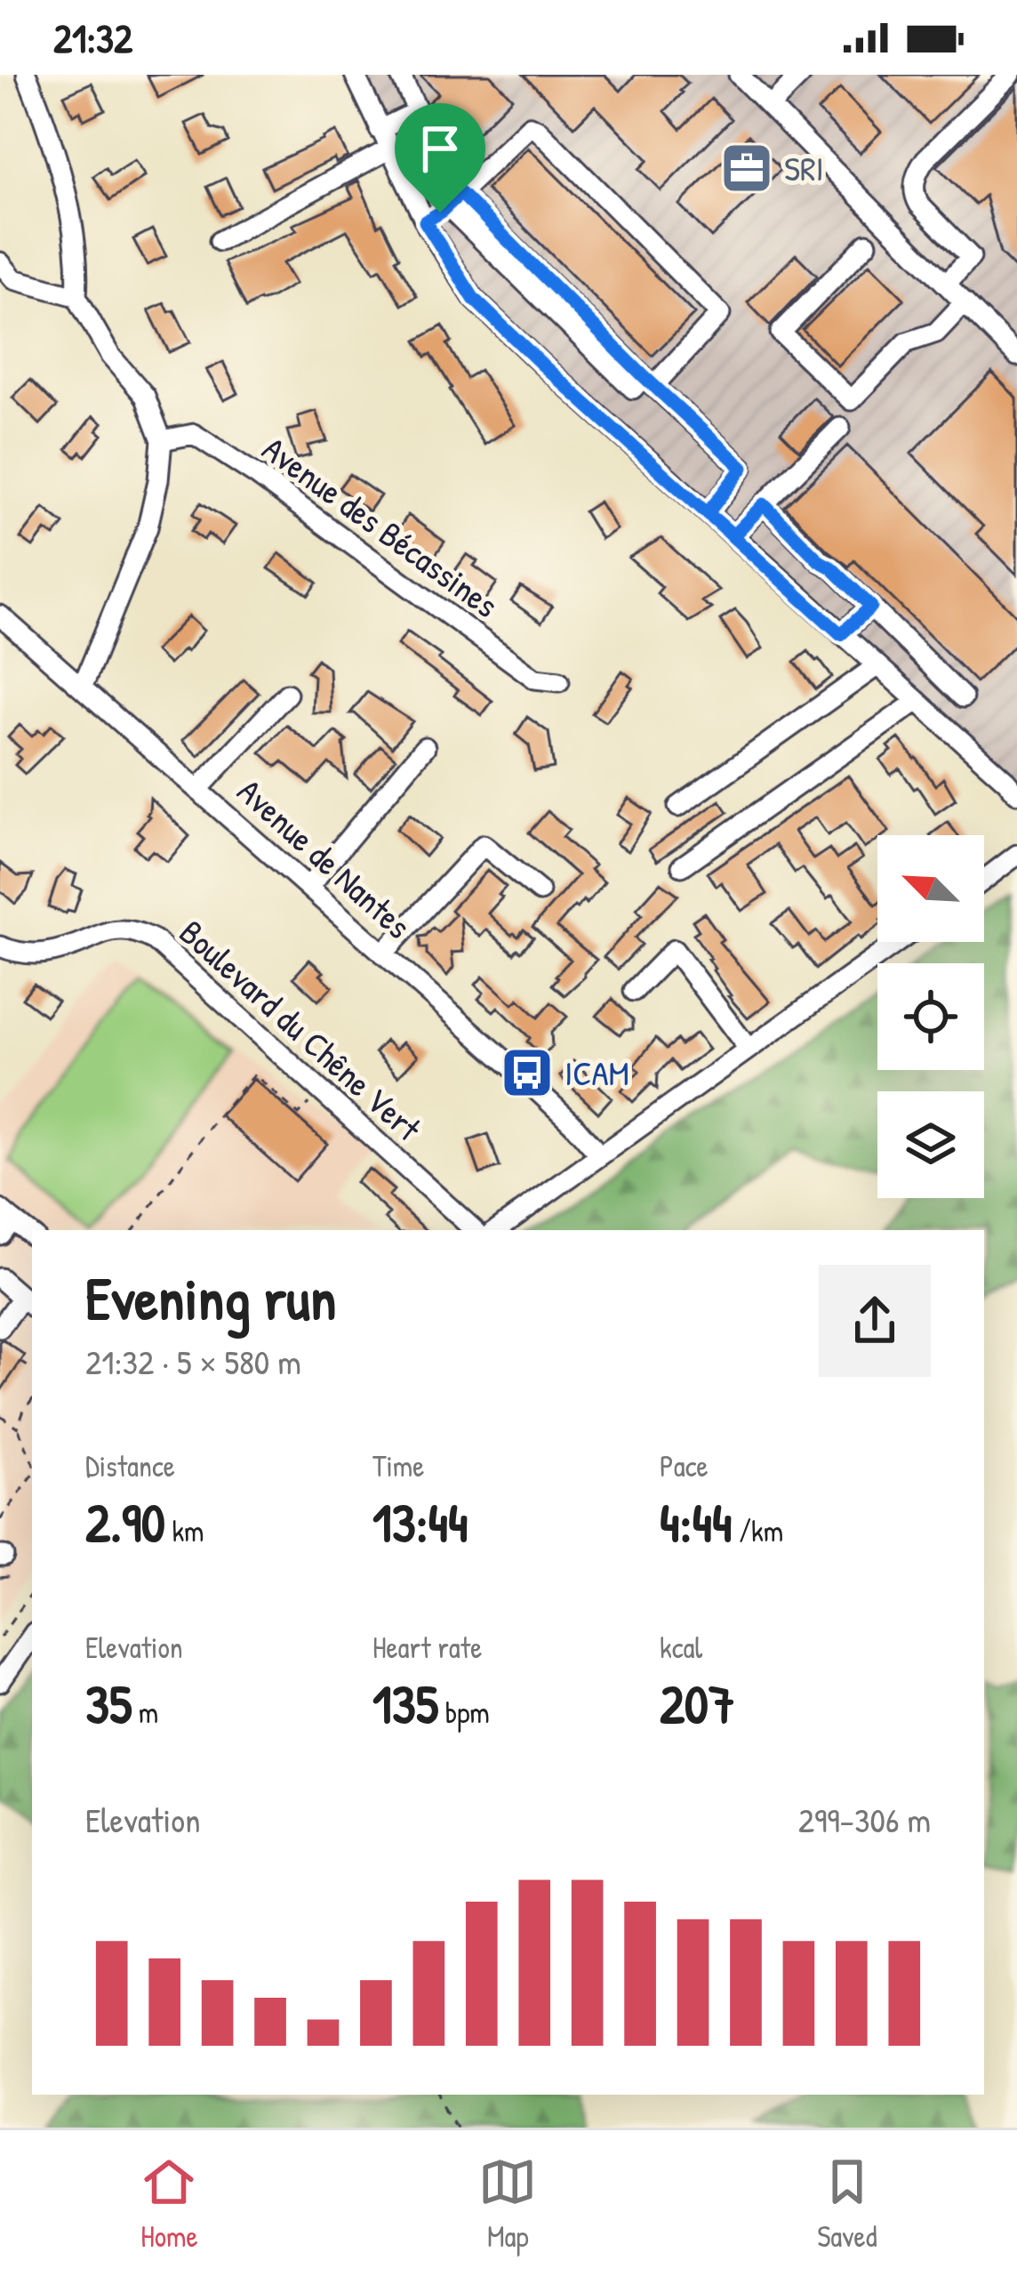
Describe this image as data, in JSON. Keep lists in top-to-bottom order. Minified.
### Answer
{"streets":{"street":["Avenue des Bécassines","Avenue de Nantes","Boulevard du Chêne Vert"]},"places":{"office":["SRI"],"bus stop":["ICAM"]},"north":"top left","page":{"status":"21:32","heading":["Evening run","21:32 · 5 × 580 m"],"stats":[["Distance","2.90 km"],["Time","13:44"],["Pace","4:44 /km"],["Elevation","35 m"],["Heart rate","135 bpm"],["kcal","207"]],"chart":["Elevation","299–306 m"],"tabs":["Home","Map","Saved"]}}
